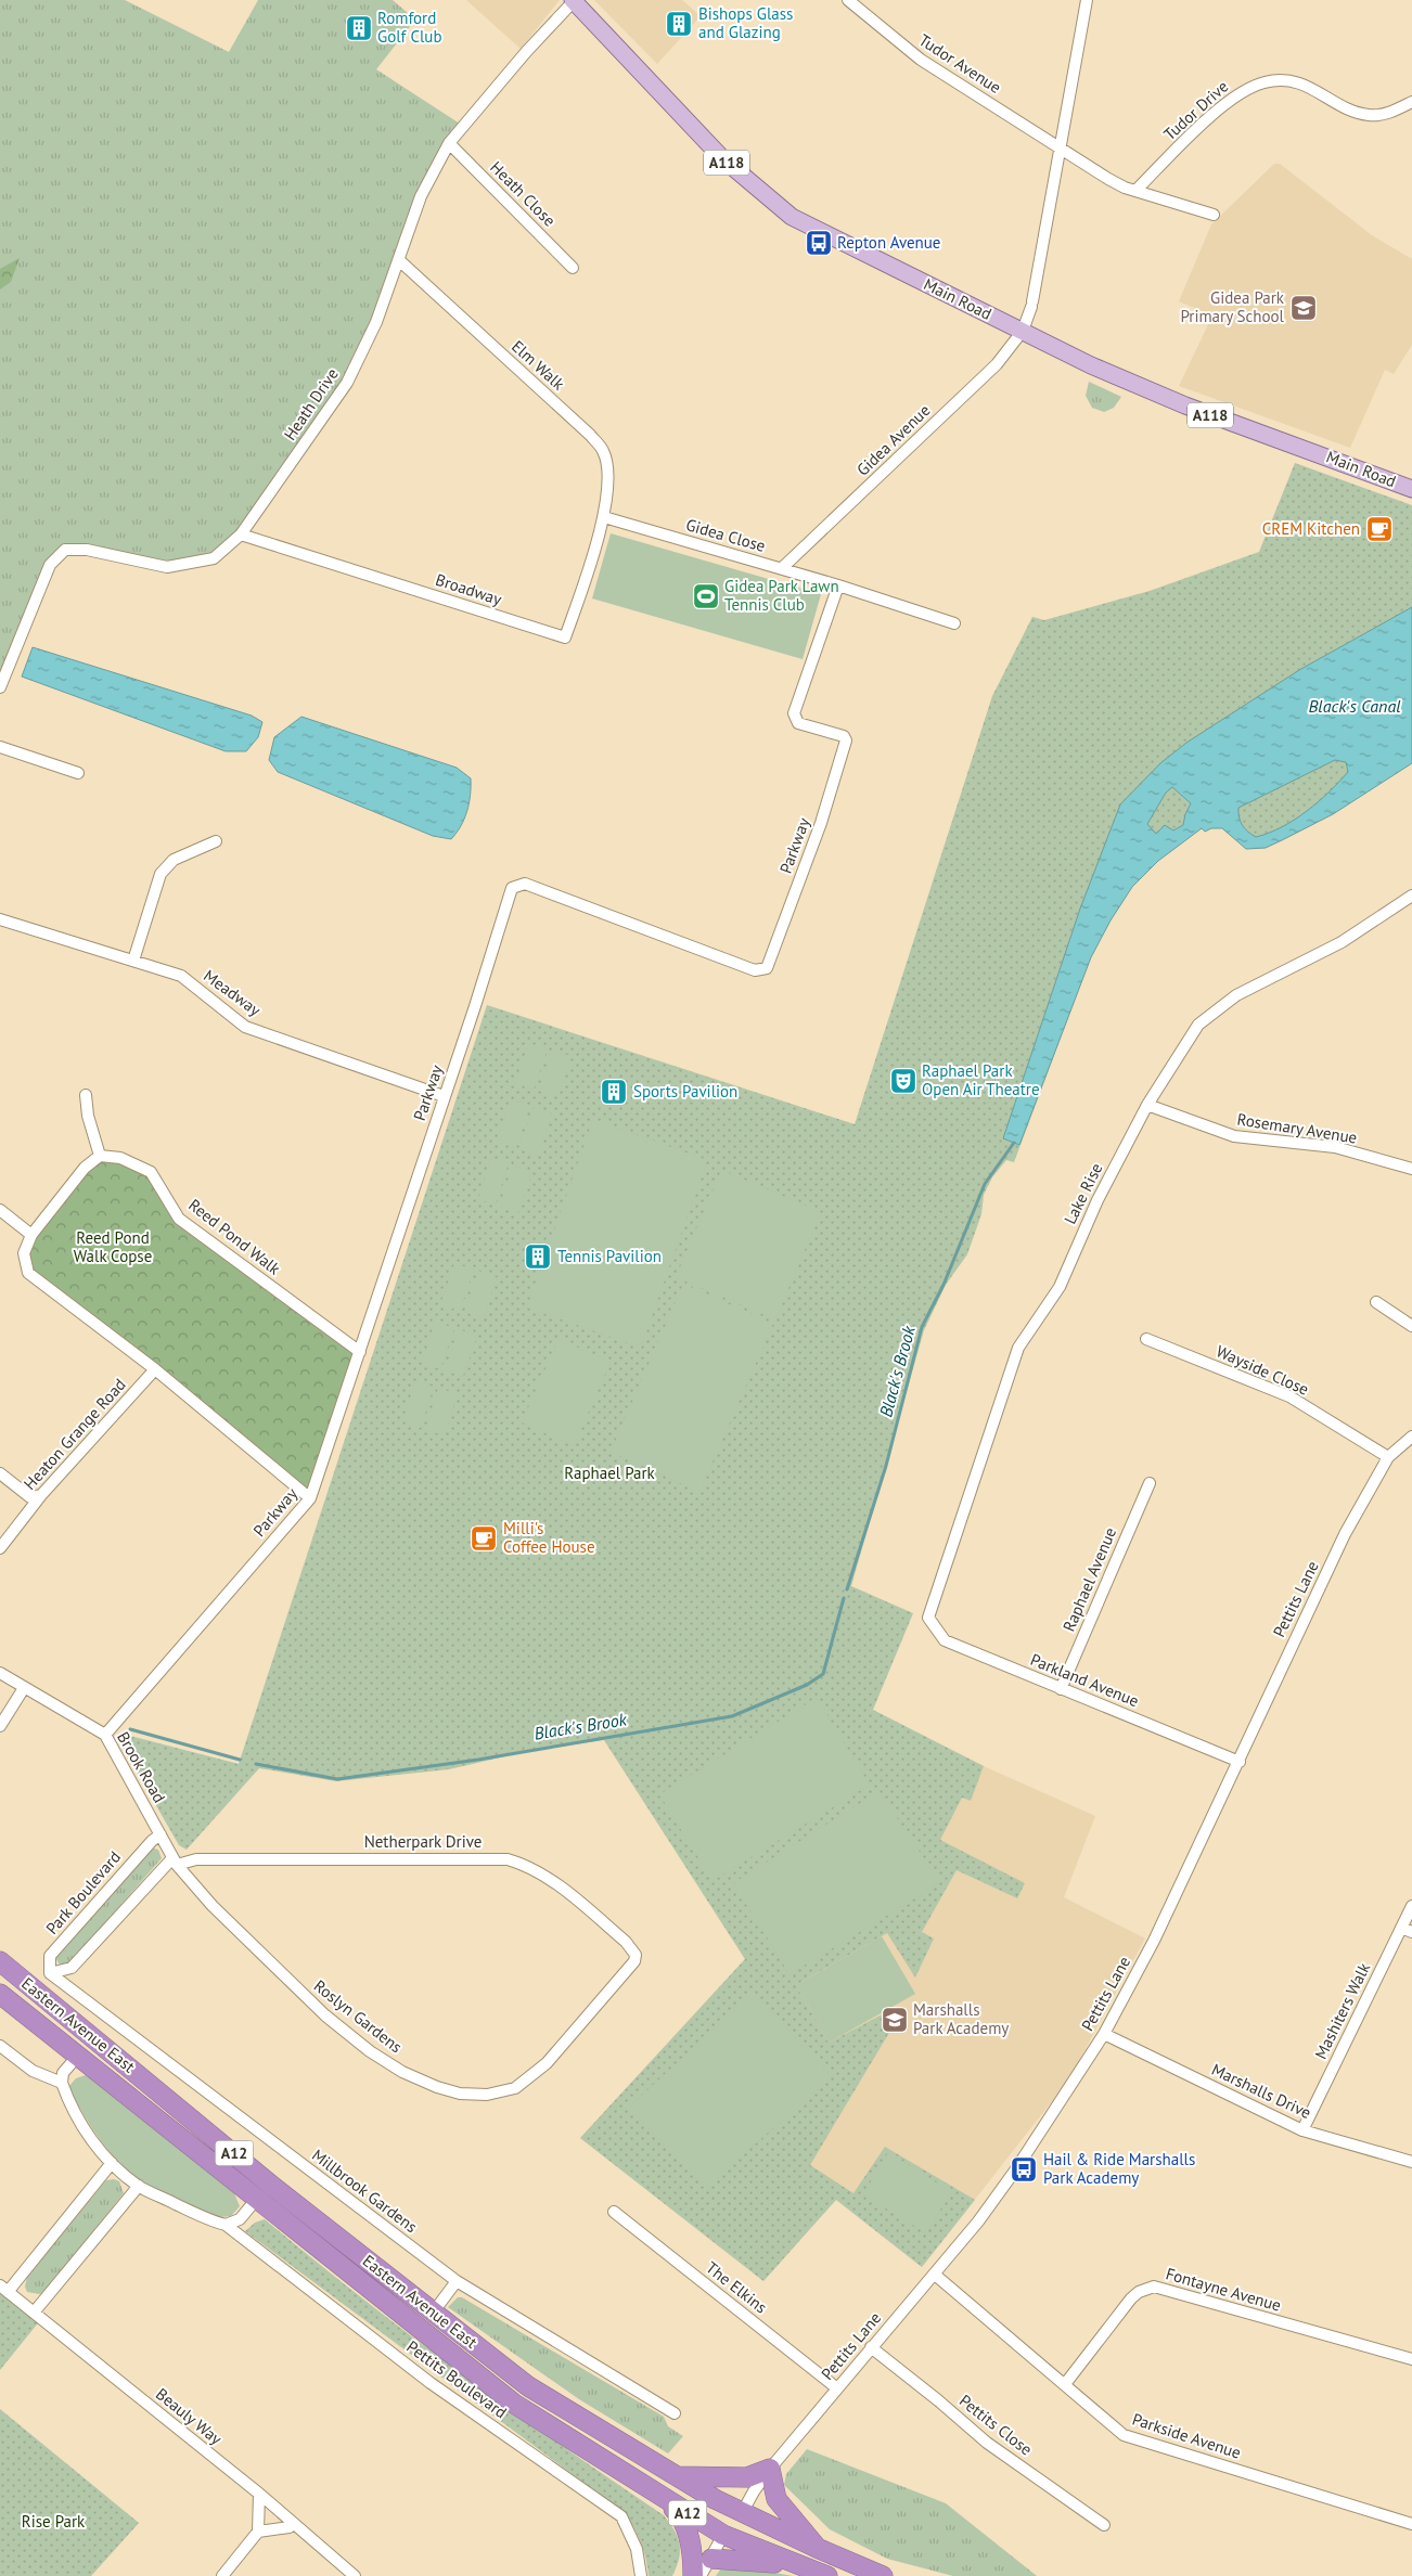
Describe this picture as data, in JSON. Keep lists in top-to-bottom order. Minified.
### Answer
{"streets":{"highway":["Eastern Avenue East","A12"],"main road":["A118","Main Road"],"street":["Tudor Avenue","Tudor Drive","Heath Close","Elm Walk","Heath Drive","Gidea Avenue","Gidea Close","Broadway","Parkway","Meadway","Rosemary Avenue","Lake Rise","Reed Pond Walk","Wayside Close","Heaton Grange Road","Raphael Avenue","Pettits Lane","Parkland Avenue","Brook Road","Netherpark Drive","Park Boulevard","Mashiters Walk","Roslyn Gardens","Marshalls Drive","Millbrook Gardens","The Elkins","Fontayne Avenue","Pettits Boulevard","Beauly Way","Pettits Close","Parkside Avenue"]},"crossings":[["Tudor Avenue","Tudor Drive"],["Heath Close","Heath Drive"],["Main Road","Heath Drive"],["Main Road","Gidea Avenue"],["Elm Walk","Heath Drive"],["Elm Walk","Gidea Close"],["Elm Walk","Broadway"],["Heath Drive","Broadway"],["Gidea Avenue","Gidea Close"],["Gidea Close","Broadway"],["Gidea Close","Parkway"],["Parkway","Meadway"],["Parkway","Reed Pond Walk"],["Parkway","Brook Road"],["Rosemary Avenue","Lake Rise"],["Lake Rise","Parkland Avenue"],["Wayside Close","Pettits Lane"],["Raphael Avenue","Parkland Avenue"],["Pettits Lane","Parkland Avenue"],["Pettits Lane","Eastern Avenue East"],["Pettits Lane","Marshalls Drive"],["Pettits Lane","The Elkins"],["Pettits Lane","Pettits Close"],["Pettits Lane","Parkside Avenue"],["Brook Road","Netherpark Drive"],["Brook Road","Park Boulevard"],["Brook Road","Roslyn Gardens"],["Netherpark Drive","Roslyn Gardens"],["Park Boulevard","Millbrook Gardens"],["Mashiters Walk","Marshalls Drive"],["Fontayne Avenue","Parkside Avenue"]],"water":["Black's Canal","Black's Brook"],"parks":["Reed Pond Walk Copse","Raphael Park","Rise Park"],"places":{"building":["Bishops Glass and Glazing","Romford Golf Club","Sports Pavilion","Tennis Pavilion"],"bus stop":["Repton Avenue","Hail & Ride Marshalls Park Academy"],"school or university":["Gidea Park Primary School","Marshalls Park Academy"],"cafe":["CREM Kitchen","Milli's Coffee House"],"sports":["Gidea Park Lawn Tennis Club"],"theatre":["Raphael Park Open Air Theatre"]}}
